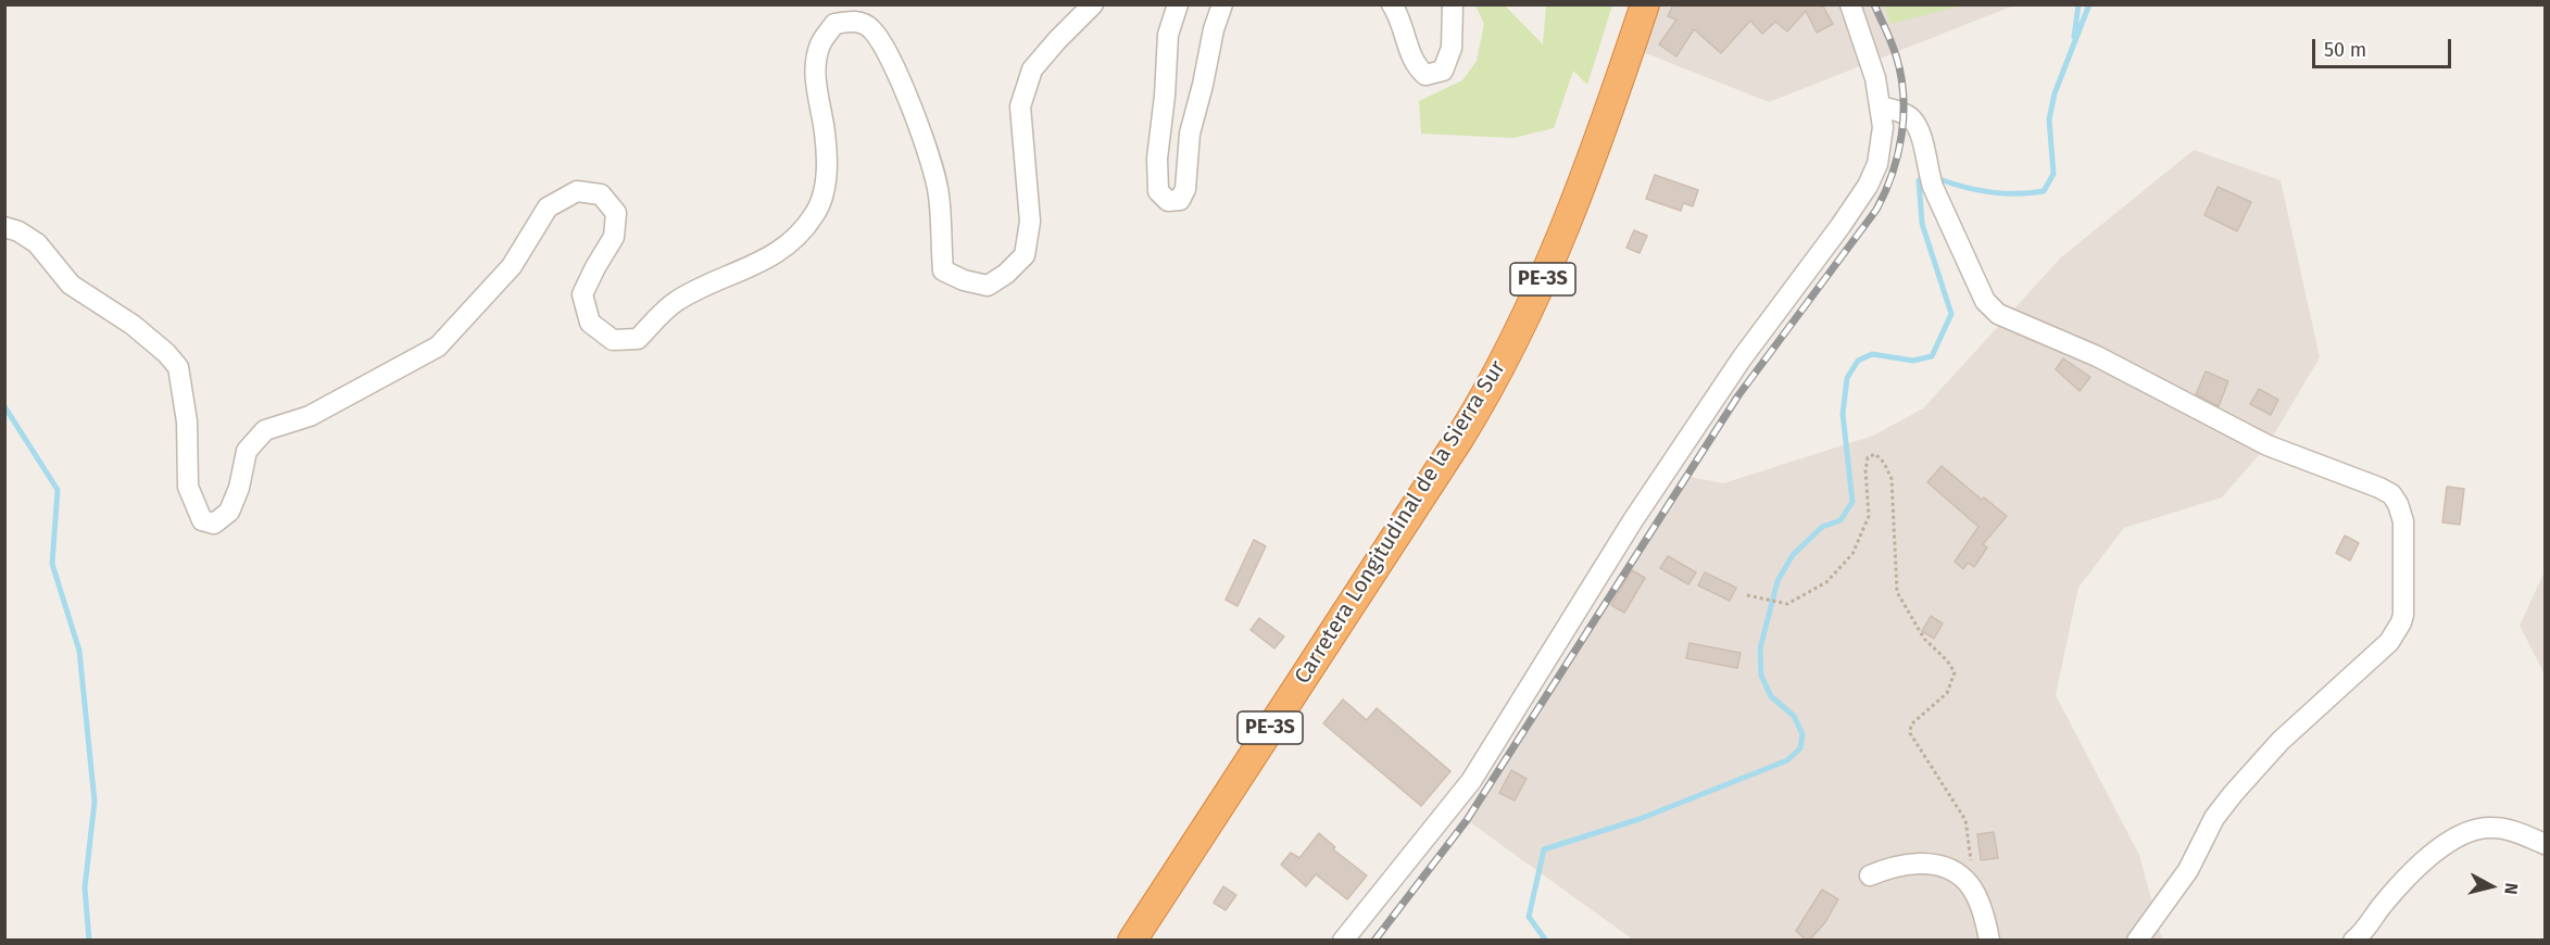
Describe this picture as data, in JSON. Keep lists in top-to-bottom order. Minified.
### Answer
{"streets":{"highway":["PE-3S","Carretera Longitudinal de la Sierra Sur"]},"scale_bar":"50 m","north":"right"}
